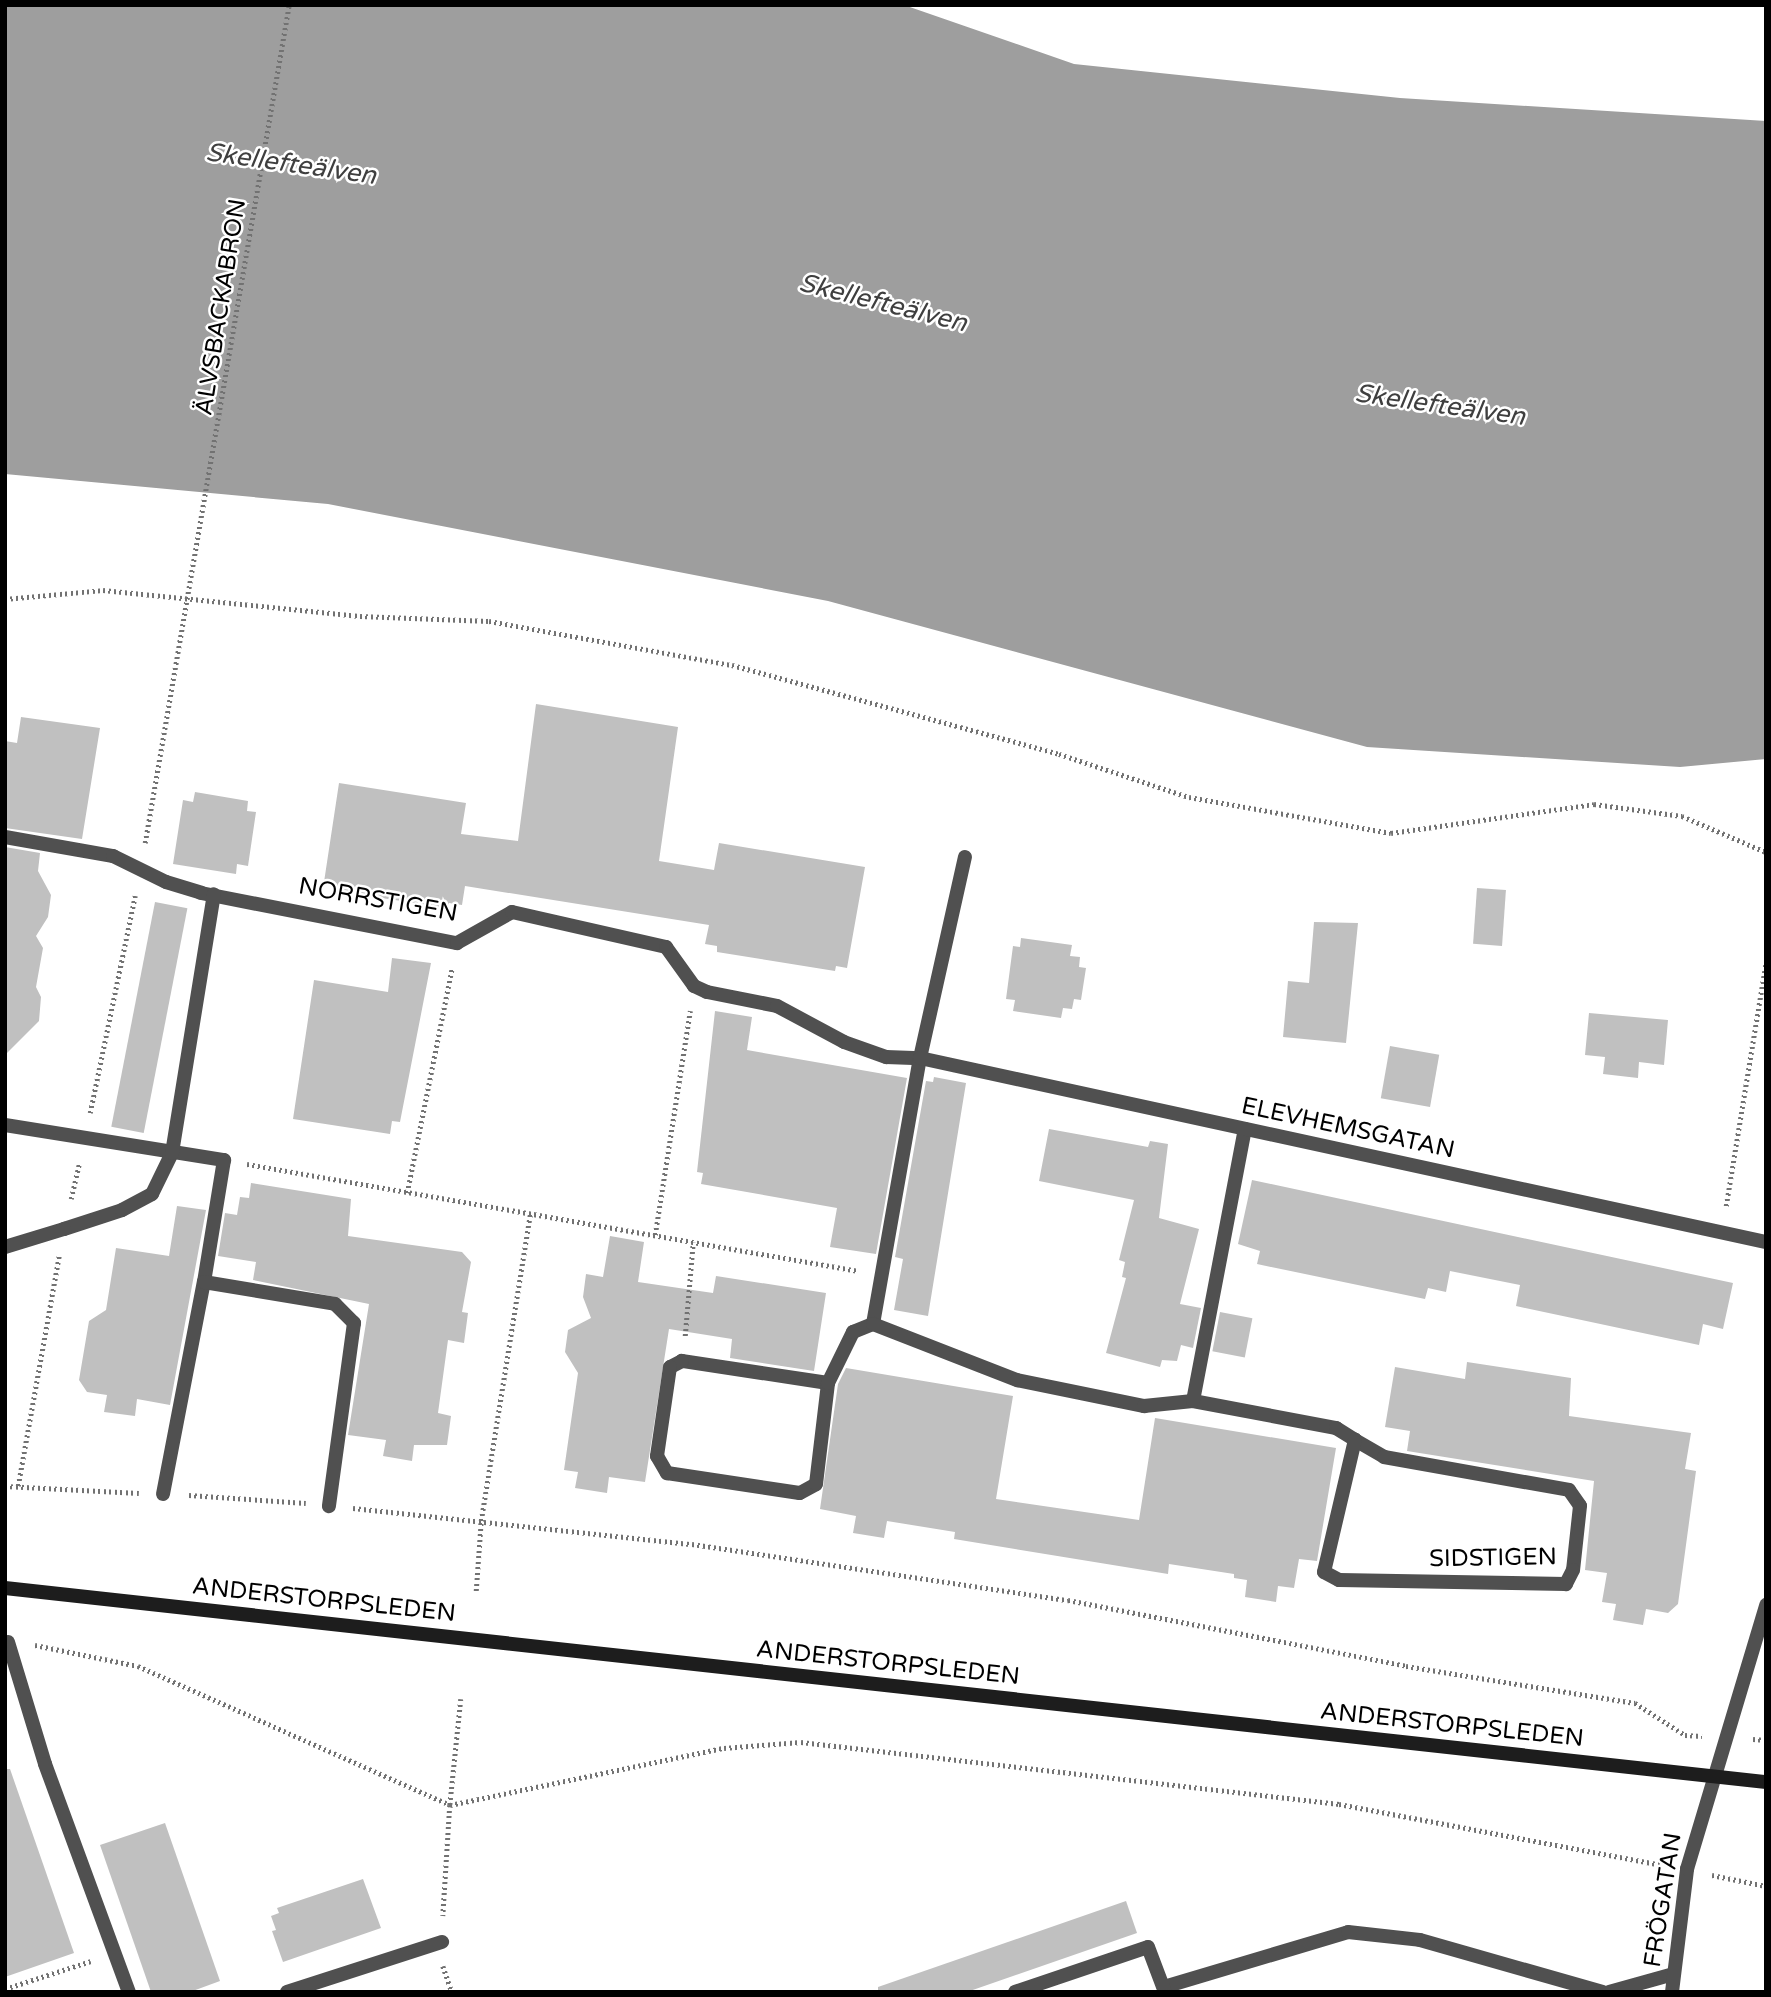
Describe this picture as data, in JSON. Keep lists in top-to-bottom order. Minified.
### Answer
{"streets":{"main road":["ANDERSTORPSLEDEN"],"street":["NORRSTIGEN","ELEVHEMSGATAN","SIDSTIGEN","FRÖGATAN"],"path":["ÄLVSBACKABRON"]},"crossings":[["ÄLVSBACKABRON","NORRSTIGEN"],["ANDERSTORPSLEDEN","FRÖGATAN"]],"water":["Skellefteälven"]}
